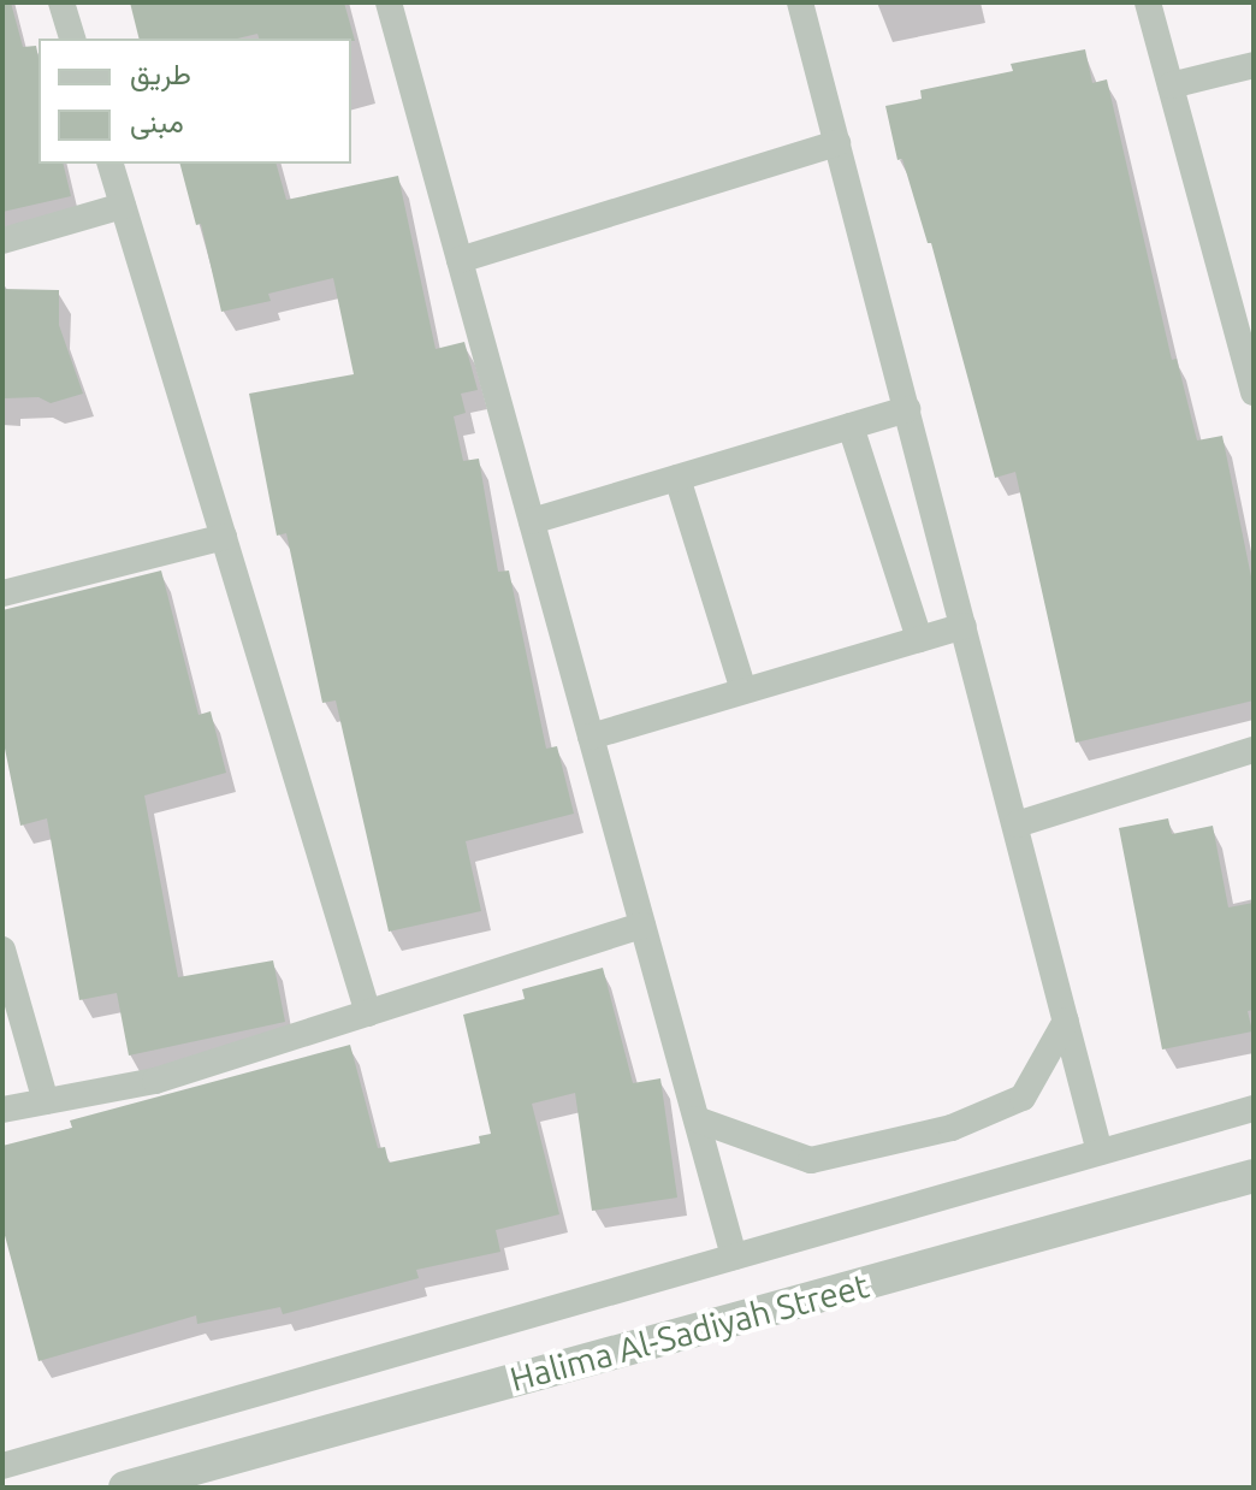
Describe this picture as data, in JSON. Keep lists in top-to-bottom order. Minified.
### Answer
{"streets":{"street":["Halima Al-Sadiyah Street"]},"legend":["طريق","مبنى"]}
